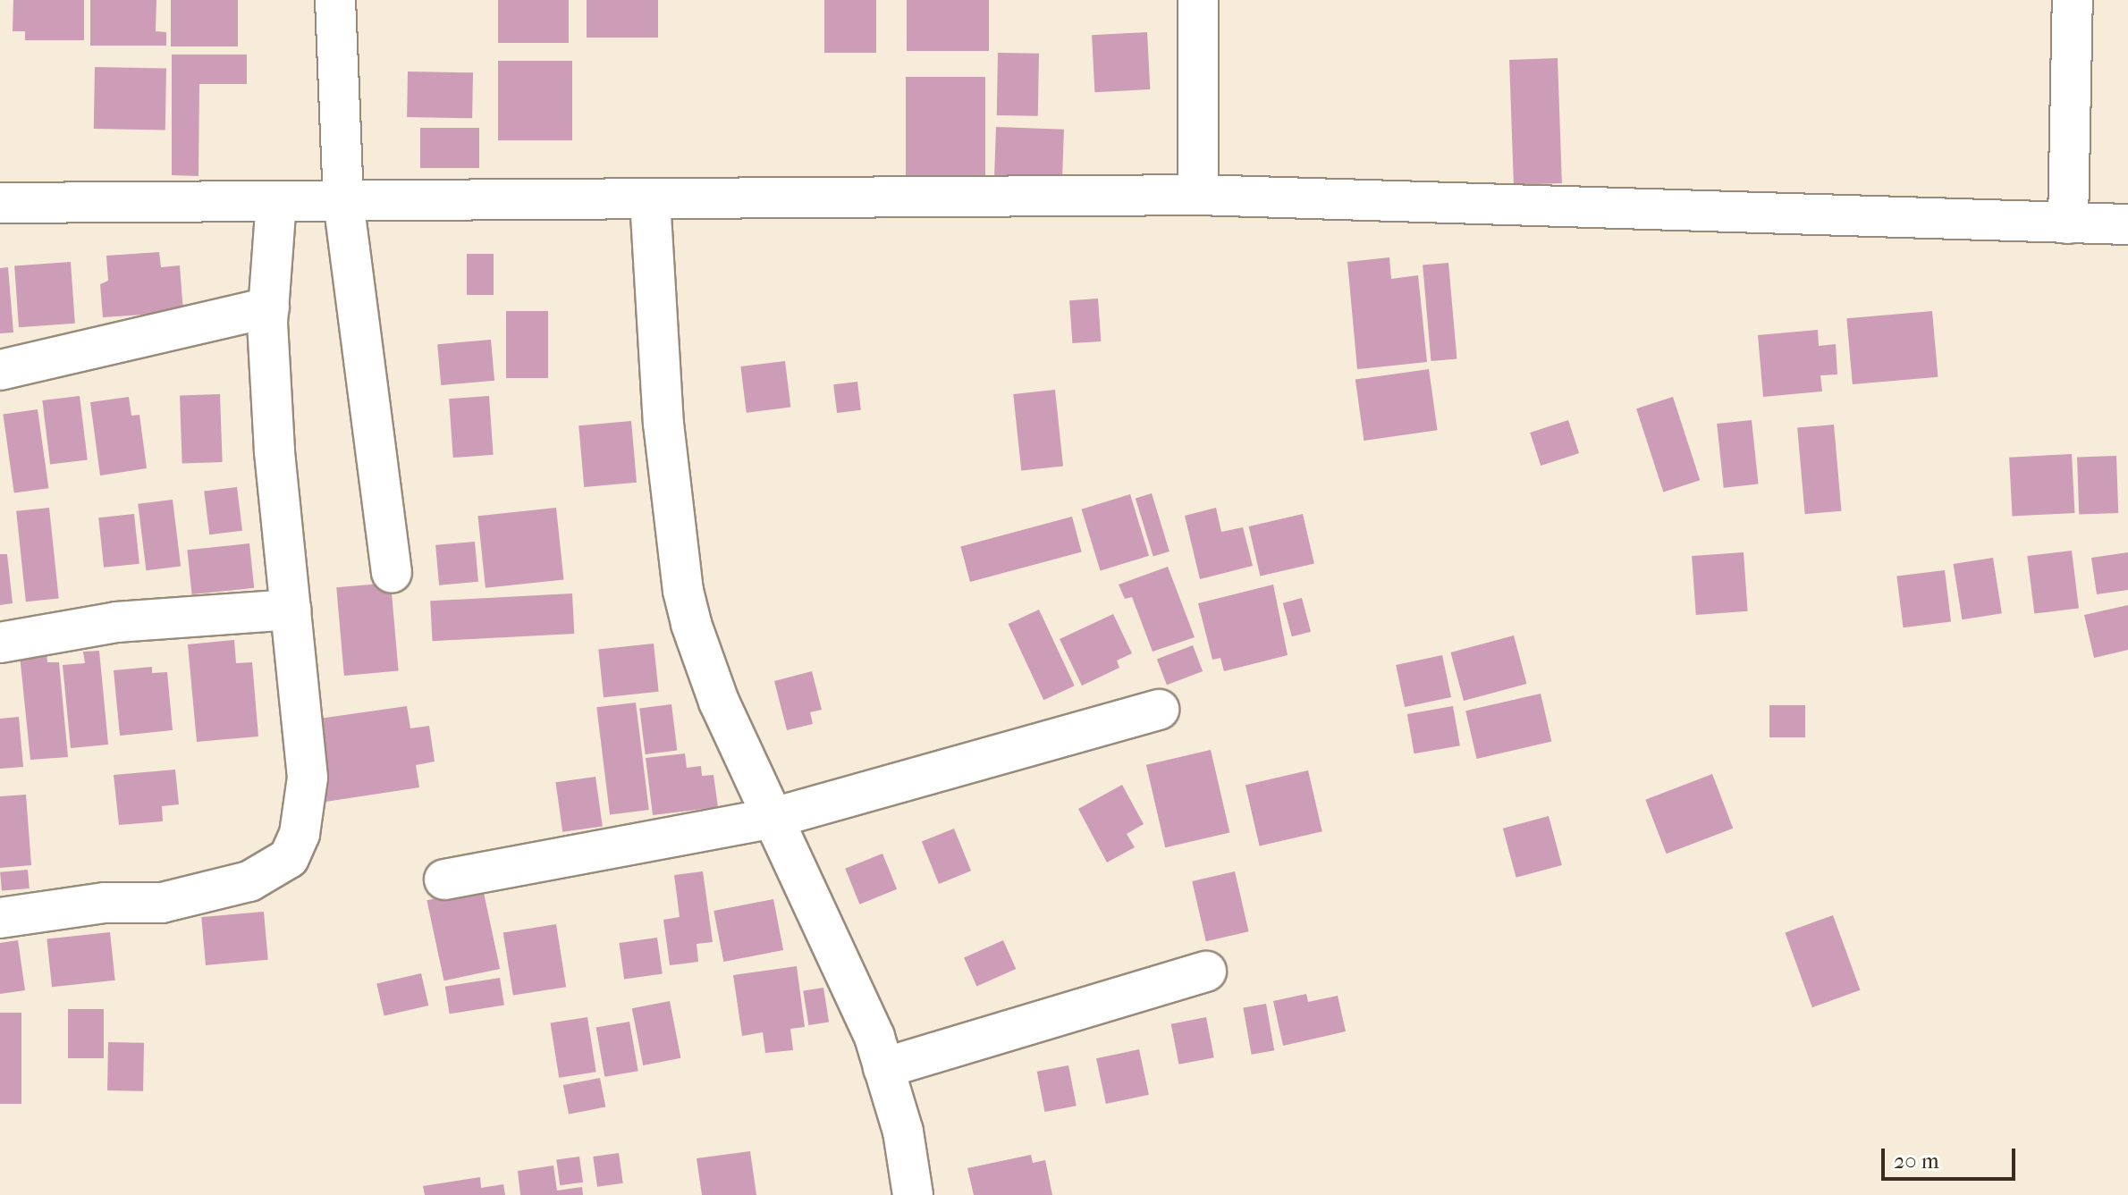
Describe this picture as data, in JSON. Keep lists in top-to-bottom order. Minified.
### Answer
{"scale_bar":"20 m"}
